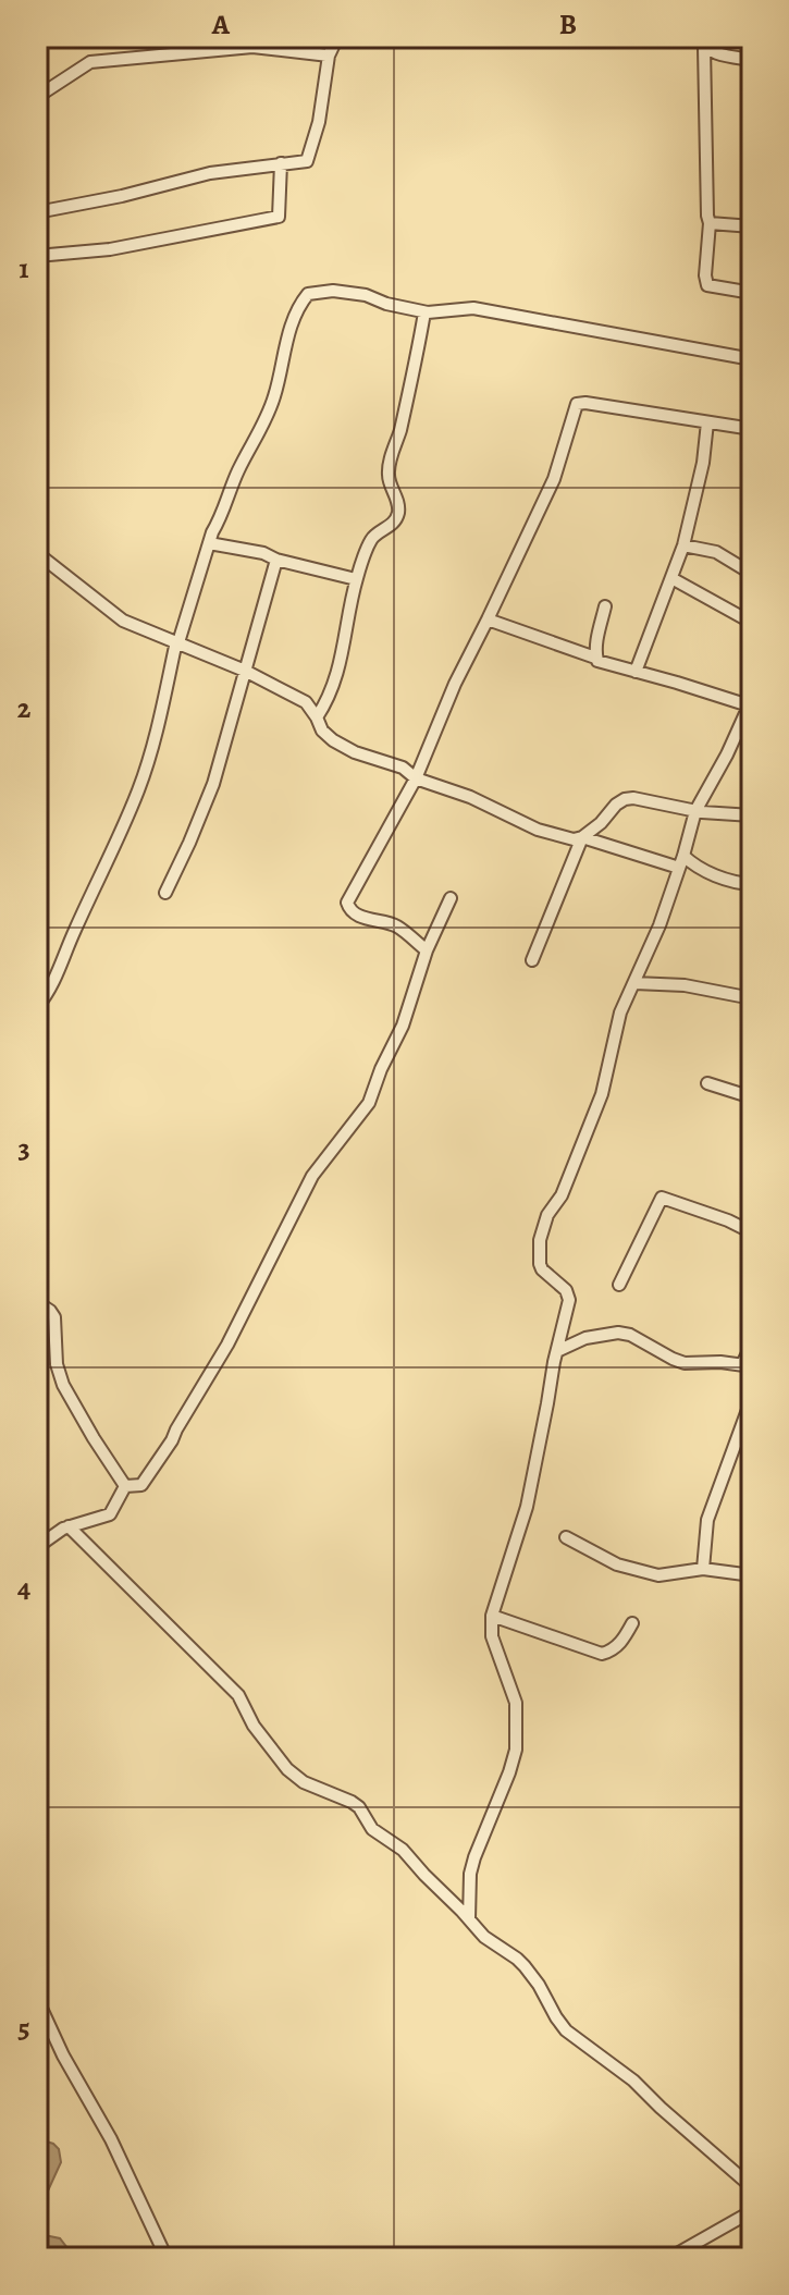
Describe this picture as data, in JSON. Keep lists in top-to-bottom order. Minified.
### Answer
{"grid":{"columns":["A","B"],"rows":["1","2","3","4","5"]}}
